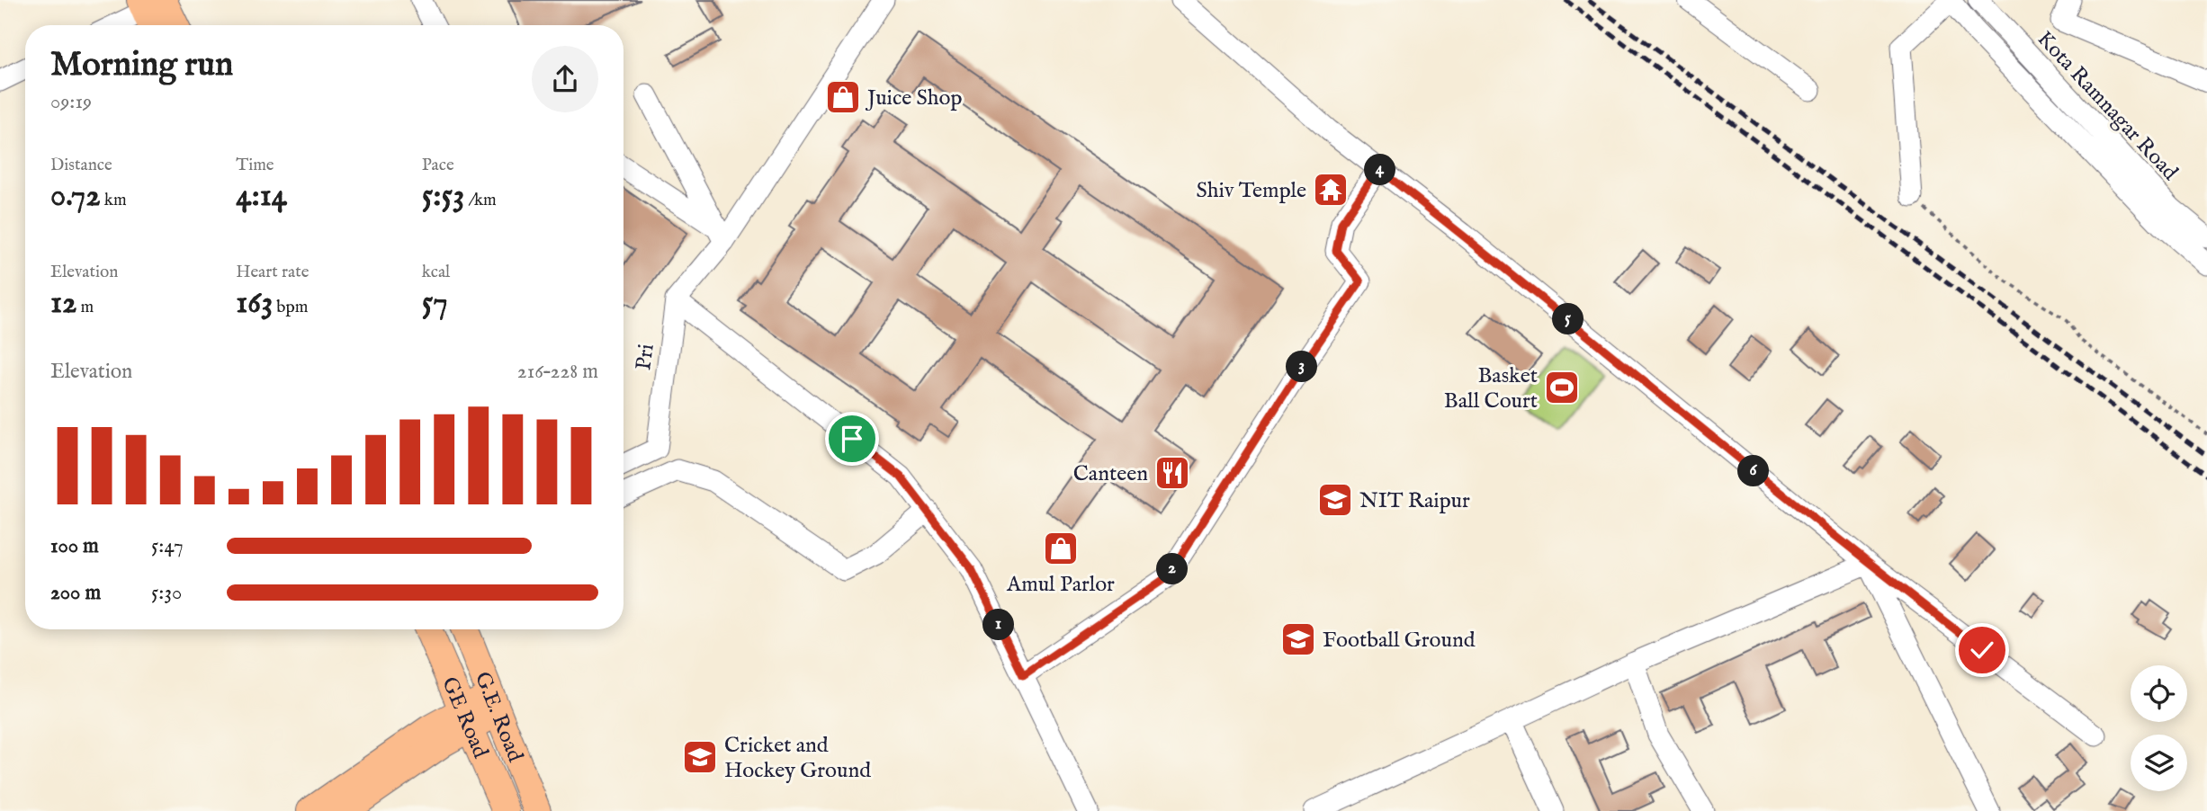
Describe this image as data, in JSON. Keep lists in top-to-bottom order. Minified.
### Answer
{"streets":{"main road":["GE Road","G.E. Road"],"street":["Kota Ramnagar Road","Pri"]},"places":{"shop":["Juice Shop","Amul Parlor"],"temple":["Shiv Temple"],"sports":["Basket Ball Court"],"restaurant":["Canteen"],"school or university":["NIT Raipur","Football Ground","Cricket and Hockey Ground"]},"page":{"heading":["Morning run","09:19"],"stats":[["Distance","0.72 km"],["Time","4:14"],["Pace","5:53 /km"],["Elevation","12 m"],["Heart rate","163 bpm"],["kcal","57"]],"pins":["4","5","3","6","2","1"],"chart":["Elevation","216–228 m"],"list":[{"name":"100 m","note":"5:47"},{"name":"200 m","note":"5:30"}]}}
